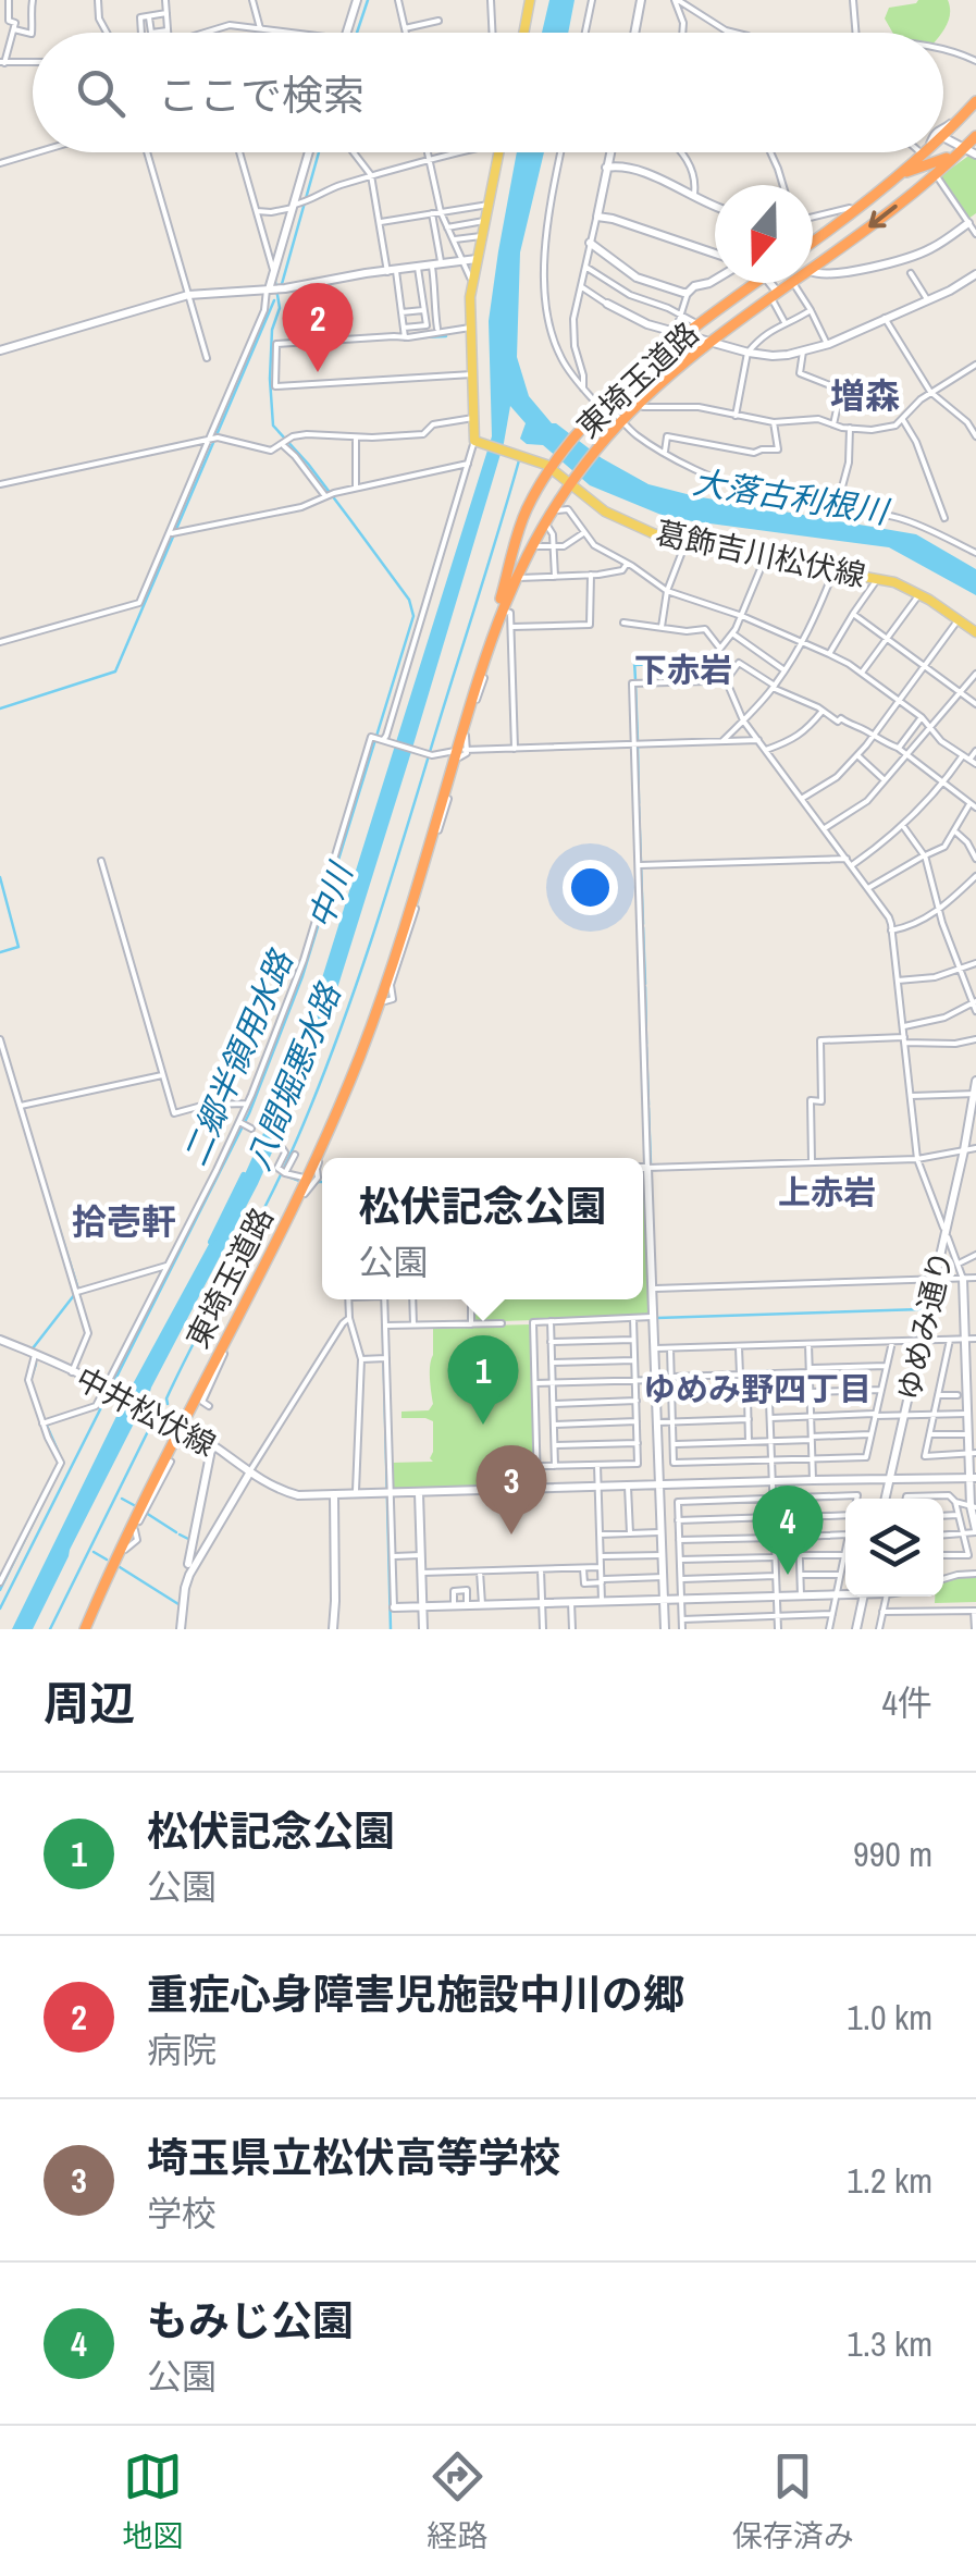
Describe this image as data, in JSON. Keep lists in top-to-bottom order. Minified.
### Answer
{"streets":{"highway":["東埼玉道路"],"main road":["葛飾吉川松伏線"],"street":["ゆめみ通り","中井松伏線"]},"crossings":[["東埼玉道路","葛飾吉川松伏線"],["東埼玉道路","中井松伏線"]],"districts":["増森","下赤岩","上赤岩","拾壱軒","ゆめみ野四丁目"],"water":["大落古利根川","中川","二郷半領用水路","八間堀悪水路"],"north":"bottom","page":{"search":"ここで検索","pins":["2","1","3","4"],"popup":["松伏記念公園","公園"],"heading":["周辺","4件"],"list":[{"mark":"1","name":"松伏記念公園","note":"公園","value":"990 m"},{"mark":"2","name":"重症心身障害児施設中川の郷","note":"病院","value":"1.0 km"},{"mark":"3","name":"埼玉県立松伏高等学校","note":"学校","value":"1.2 km"},{"mark":"4","name":"もみじ公園","note":"公園","value":"1.3 km"}],"nav":["地図","経路","保存済み"]}}
